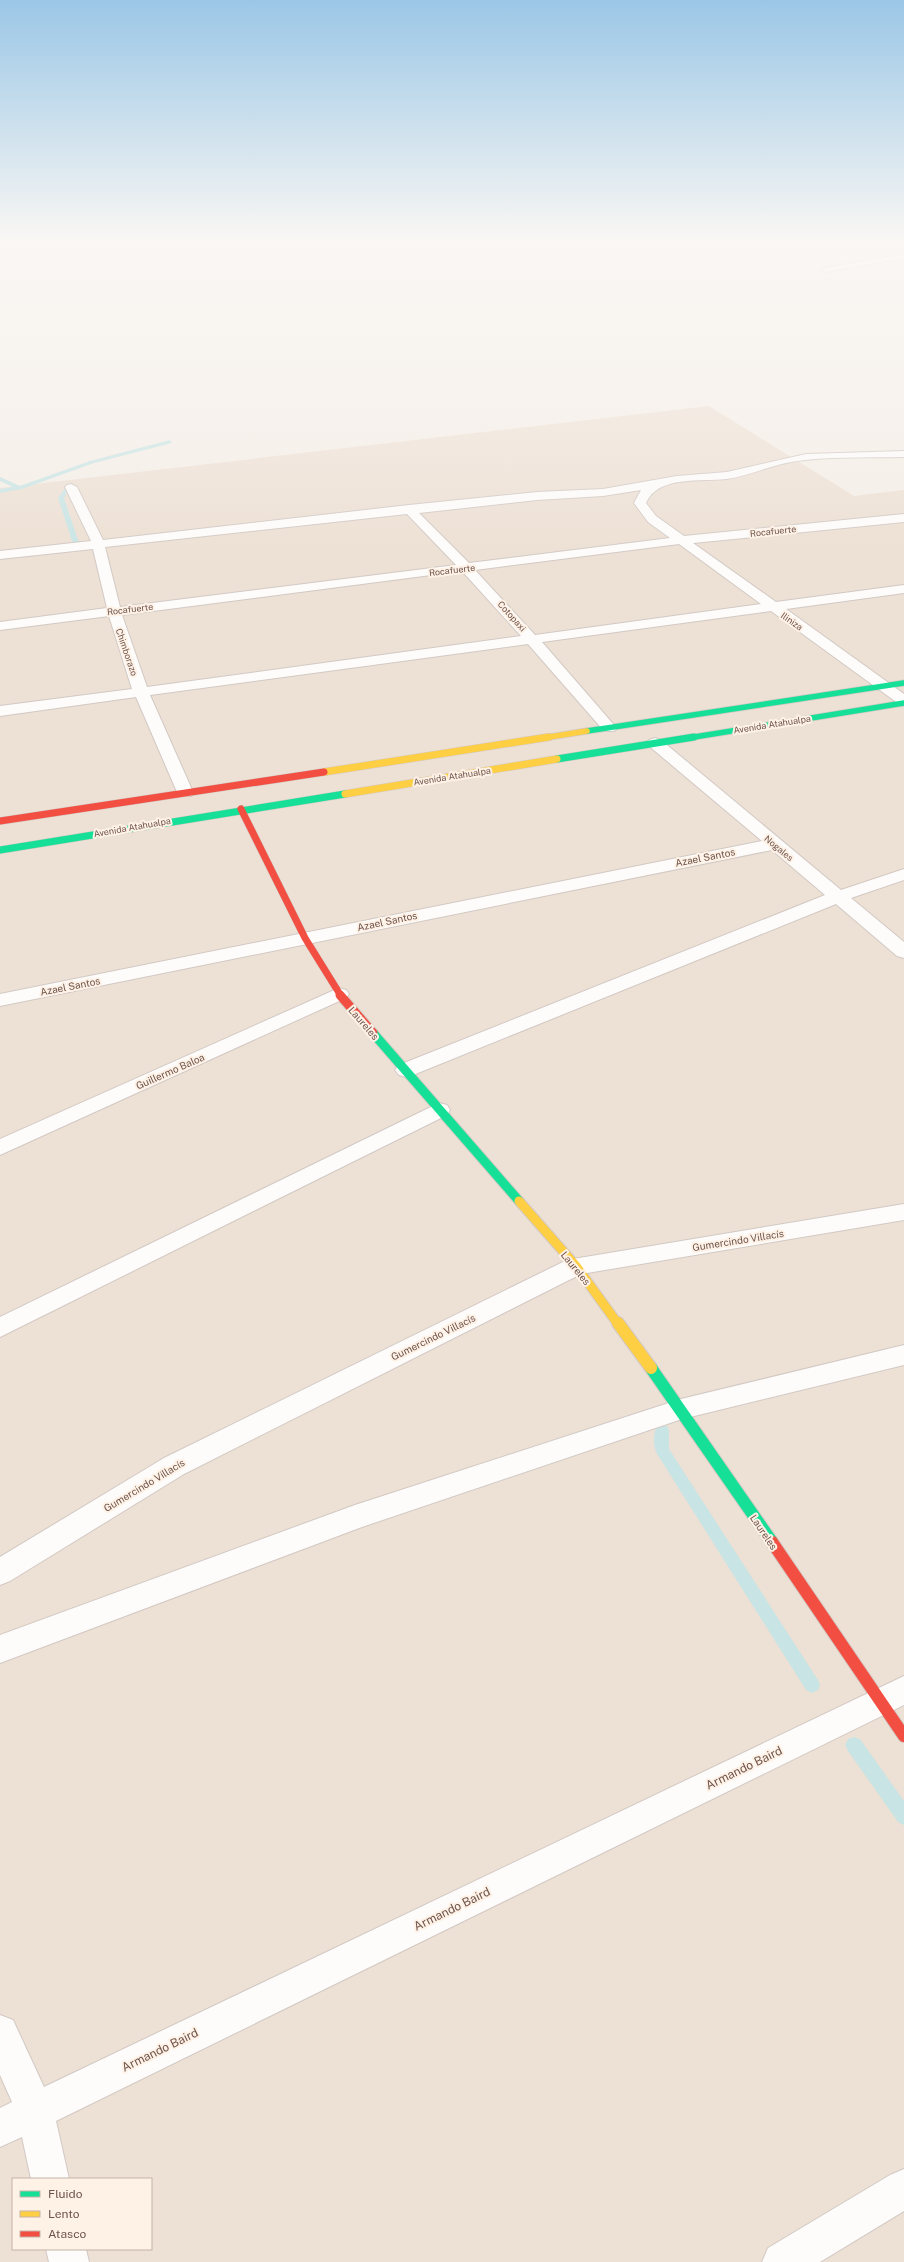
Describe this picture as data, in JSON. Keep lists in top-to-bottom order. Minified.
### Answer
{"streets":{"main road":["Avenida Atahualpa","Laureles"],"street":["Rocafuerte","Cotopaxi","Iliniza","Chimborazo","Nogales","Azael Santos","Guillermo Baloa","Gumercindo Villacís","Armando Baird"]},"crossings":[["Rocafuerte","Cotopaxi"],["Rocafuerte","Iliniza"],["Rocafuerte","Chimborazo"],["Iliniza","Avenida Atahualpa"],["Avenida Atahualpa","Nogales"],["Avenida Atahualpa","Laureles"],["Nogales","Azael Santos"],["Azael Santos","Laureles"],["Laureles","Guillermo Baloa"],["Laureles","Gumercindo Villacís"],["Laureles","Armando Baird"]],"legend":["Fluido","Lento","Atasco"]}
